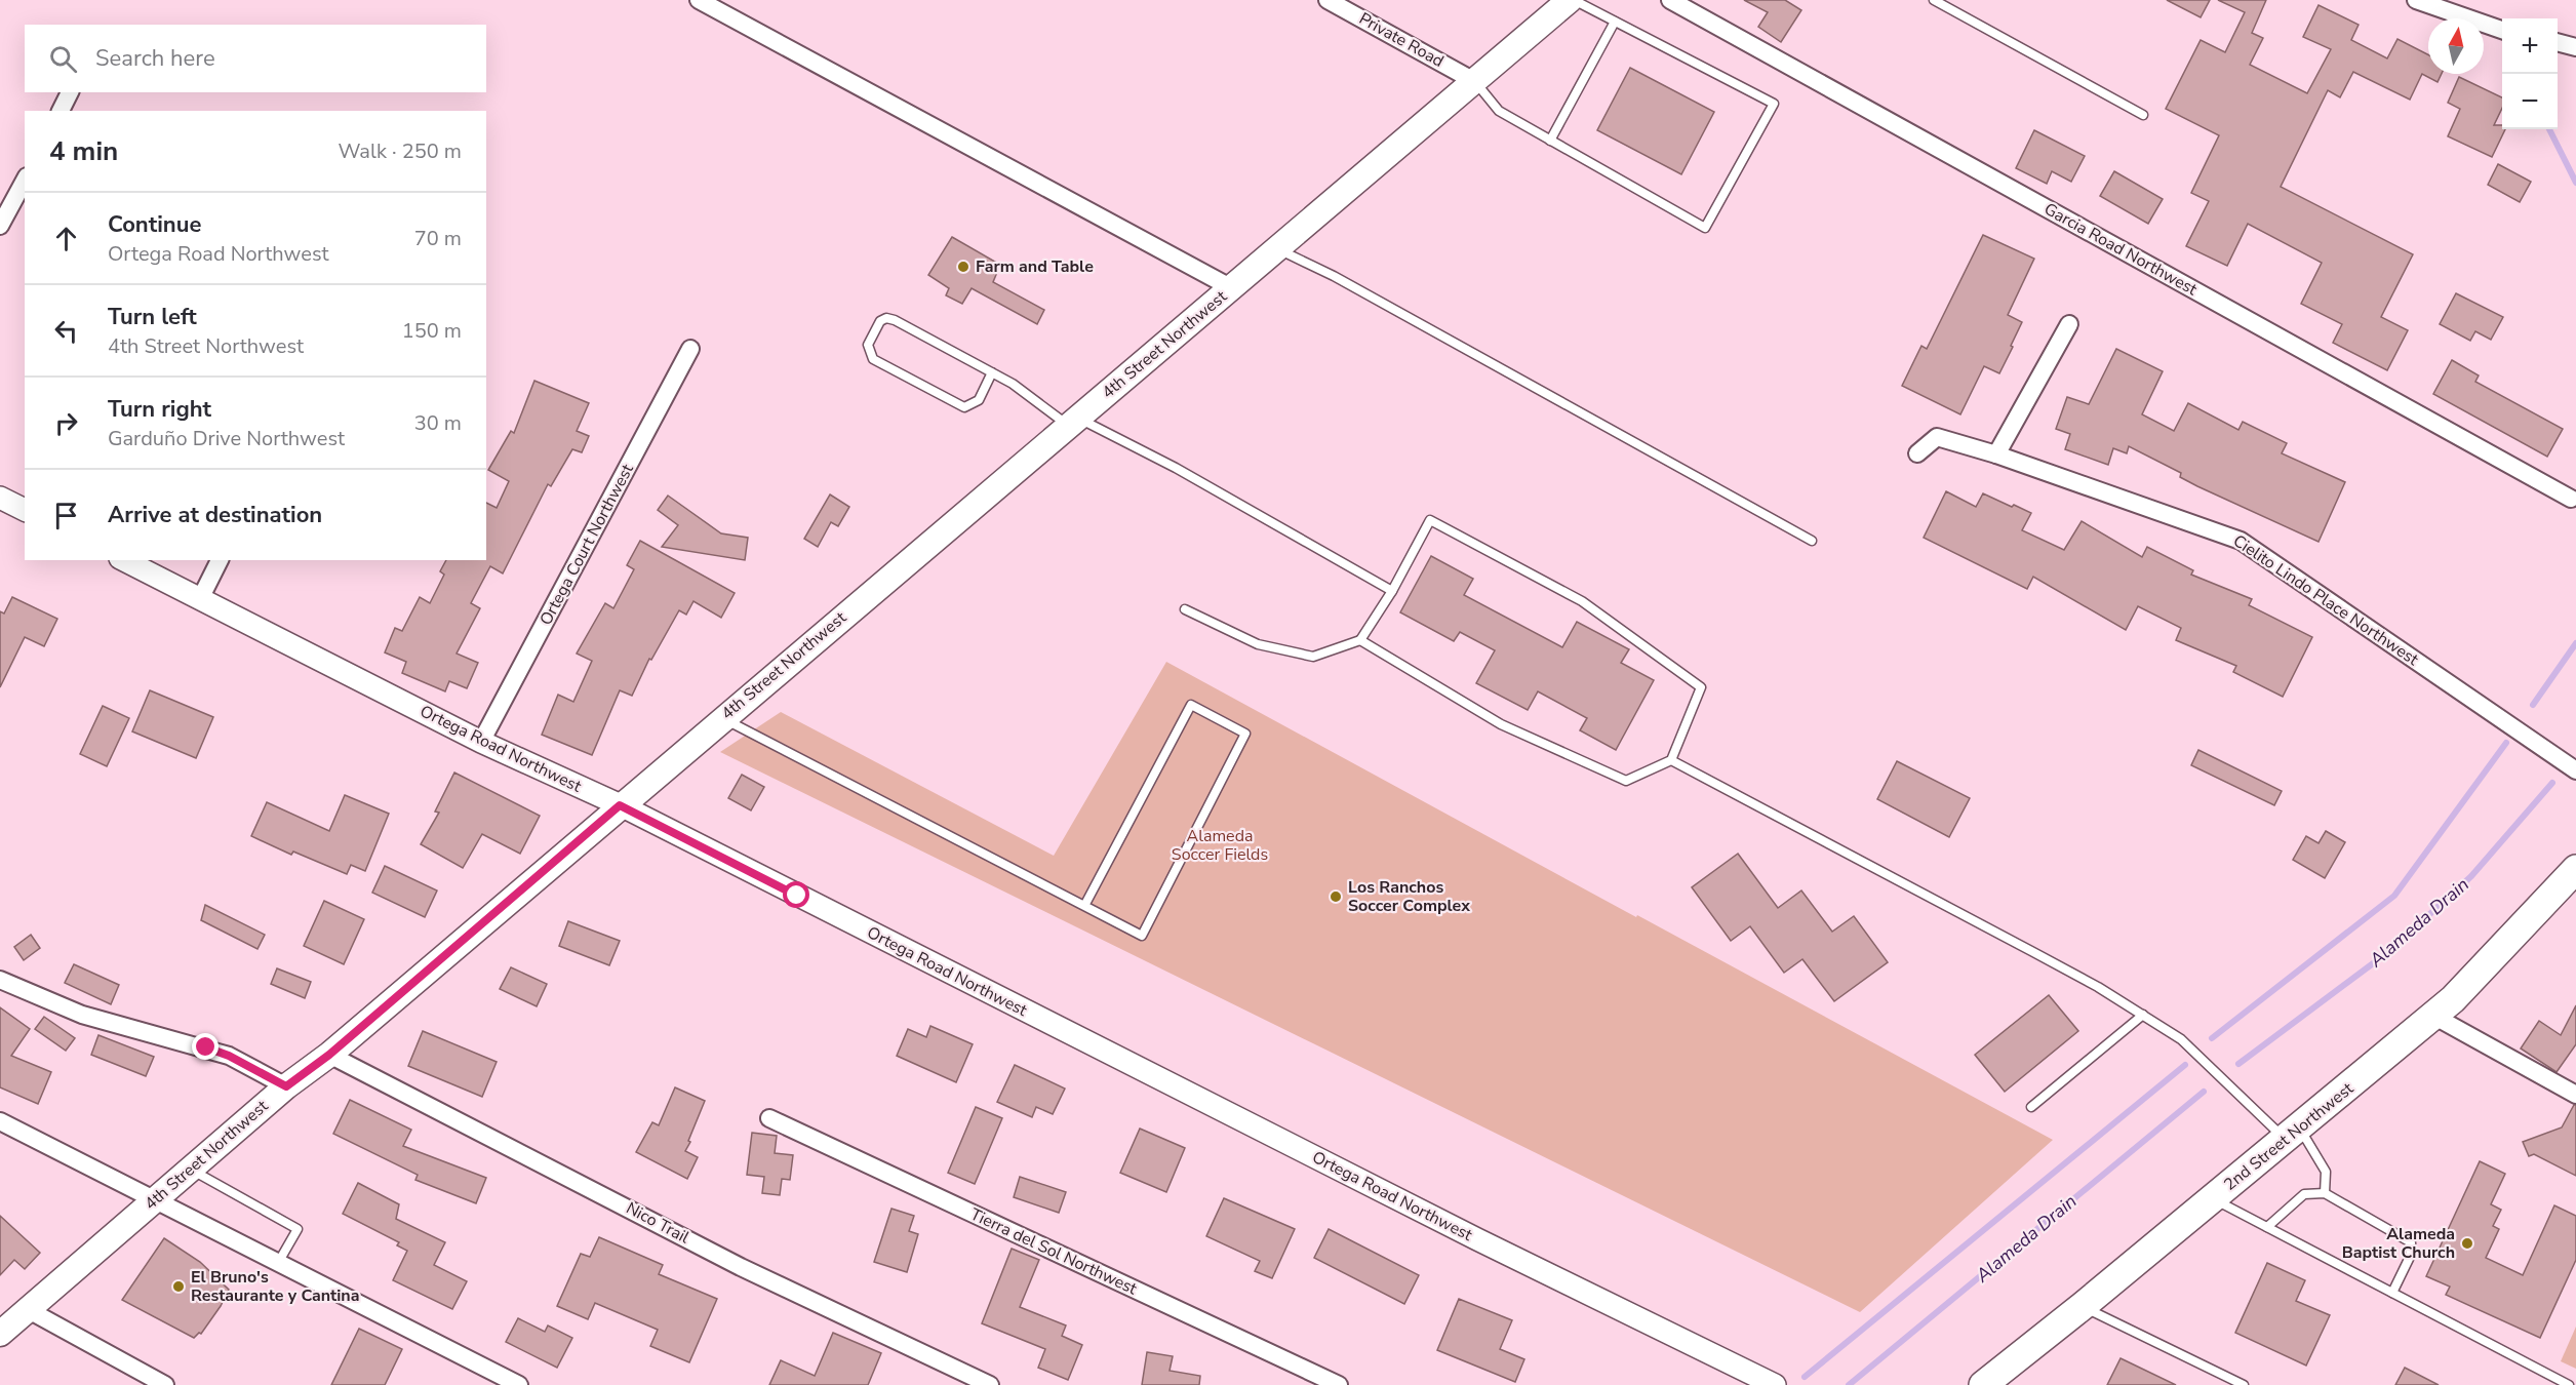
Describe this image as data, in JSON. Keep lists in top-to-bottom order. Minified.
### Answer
{"streets":{"main road":["4th Street Northwest","2nd Street Northwest"],"street":["Private Road","Garcia Road Northwest","Ortega Court Northwest","Cielito Lindo Place Northwest","Ortega Road Northwest","Nico Trail","Tierra del Sol Northwest"]},"crossings":[["Private Road","4th Street Northwest"],["4th Street Northwest","Ortega Road Northwest"],["4th Street Northwest","Nico Trail"],["Ortega Court Northwest","Ortega Road Northwest"]],"water":["Alameda Drain"],"parks":["Alameda Soccer Fields"],"places":["Farm and Table","Los Ranchos Soccer Complex","Alameda Baptist Church","El Bruno's Restaurante y Cantina"],"north":"top","page":{"map_buttons":["+","−"],"search":"Search here","heading":["4 min","Walk · 250 m"],"list":[["Continue","Ortega Road Northwest","70 m"],["Turn left","4th Street Northwest","150 m"],["Turn right","Garduño Drive Northwest","30 m"],"Arrive at destination"]}}
